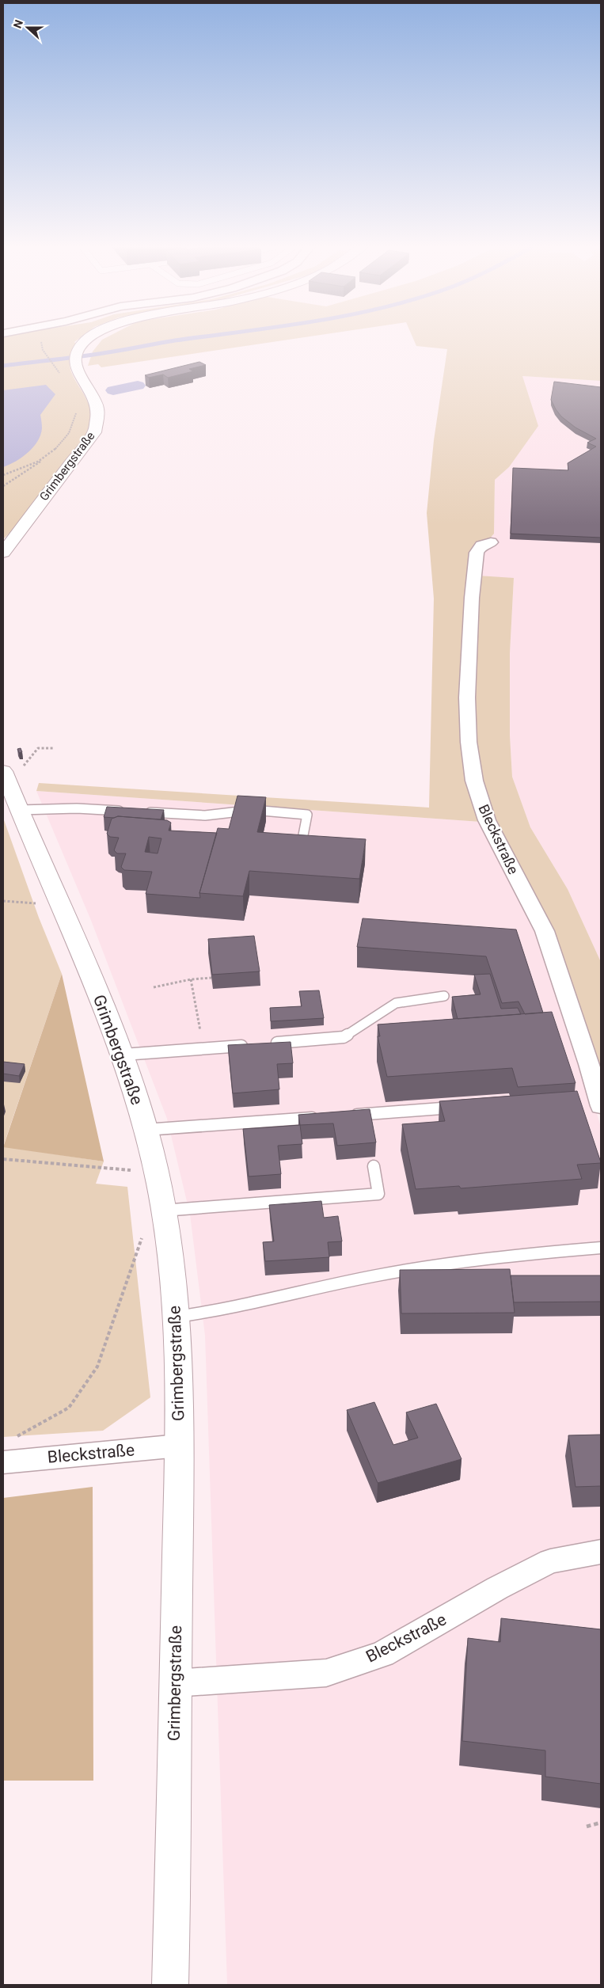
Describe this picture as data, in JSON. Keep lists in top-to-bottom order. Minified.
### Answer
{"streets":{"street":["Grimbergstraße","Bleckstraße"]},"crossings":[["Grimbergstraße","Bleckstraße"]],"north":"left"}
